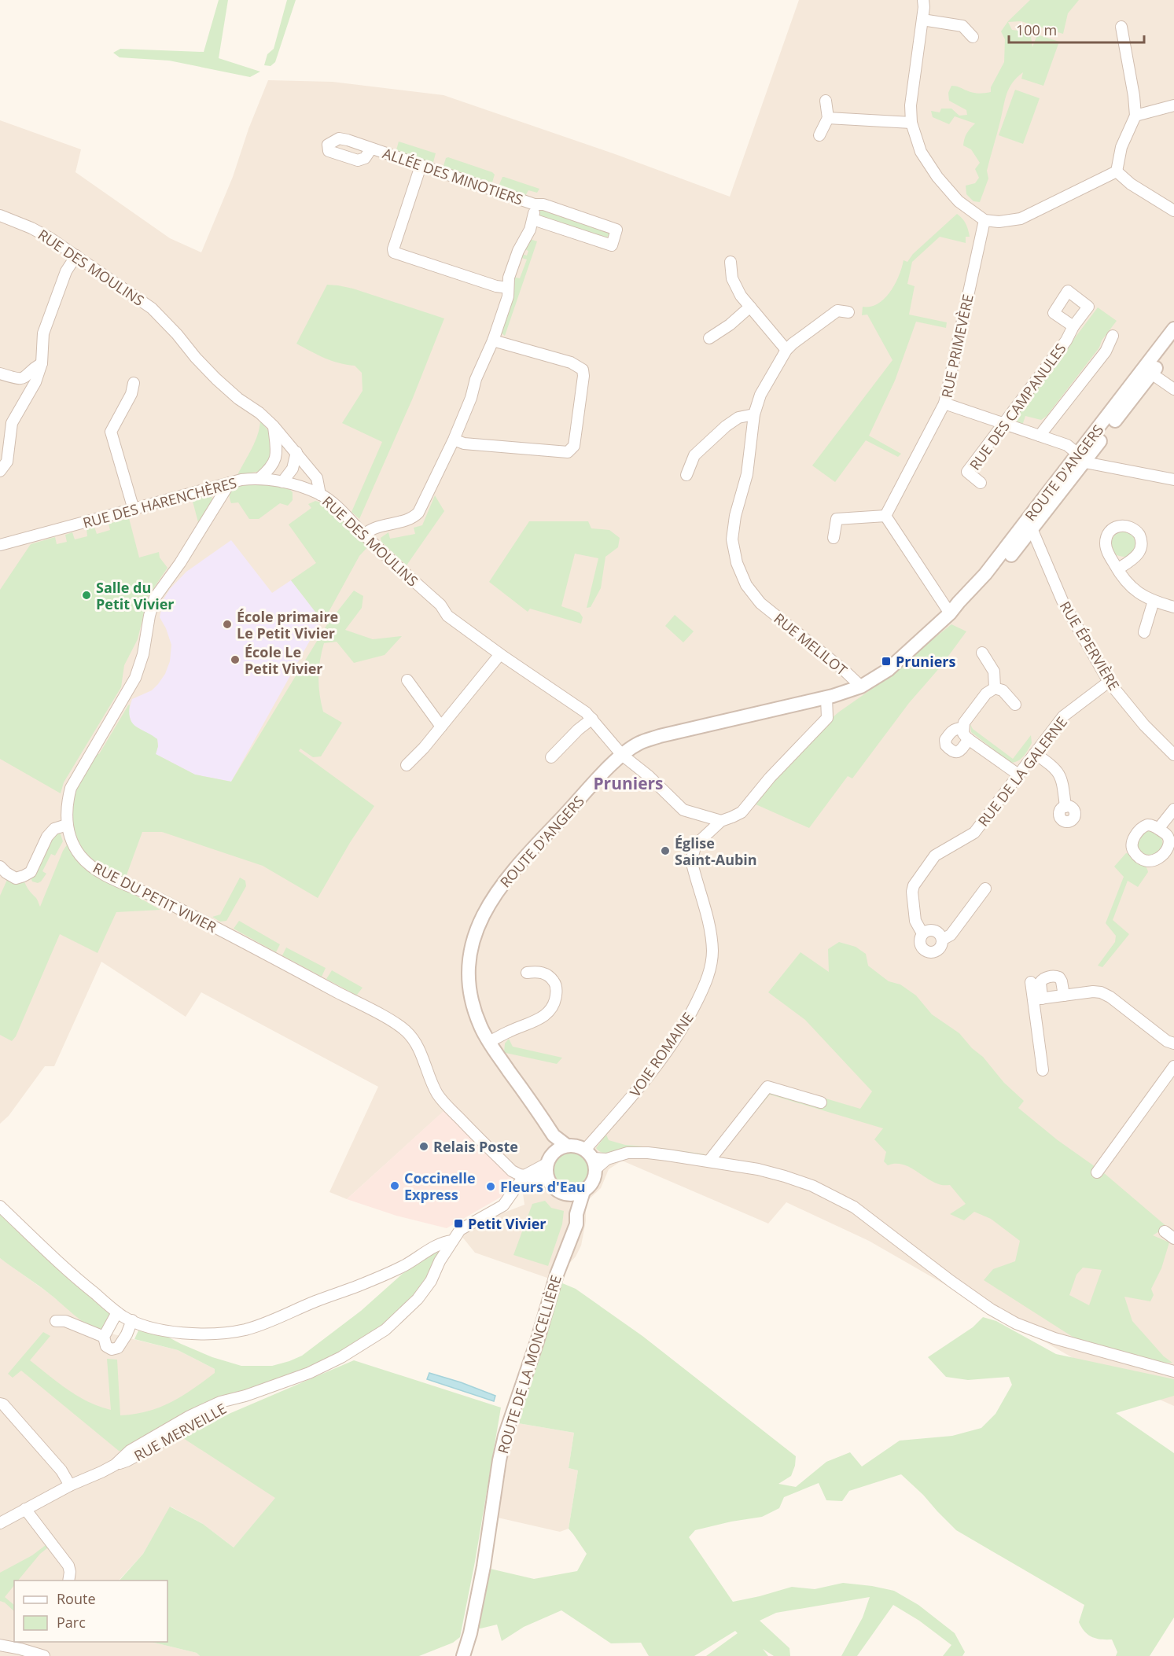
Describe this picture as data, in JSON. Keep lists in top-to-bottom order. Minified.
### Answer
{"streets":{"street":["ALLÉE DES MINOTIERS","RUE DES MOULINS","RUE PRIMEVÈRE","RUE DES CAMPANULES","ROUTE D'ANGERS","RUE DES HARENCHÈRES","RUE MELILOT","RUE ÉPERVIÈRE","RUE DE LA GALERNE","RUE DU PETIT VIVIER","VOIE ROMAINE","ROUTE DE LA MONCELLIÈRE","RUE MERVEILLE"]},"crossings":[["ALLÉE DES MINOTIERS","RUE DES MOULINS"],["RUE DES MOULINS","ROUTE D'ANGERS"],["RUE DES MOULINS","RUE DES HARENCHÈRES"],["RUE DES MOULINS","VOIE ROMAINE"],["ROUTE D'ANGERS","RUE MELILOT"],["ROUTE D'ANGERS","RUE ÉPERVIÈRE"],["ROUTE D'ANGERS","RUE DU PETIT VIVIER"],["ROUTE D'ANGERS","VOIE ROMAINE"],["ROUTE D'ANGERS","ROUTE DE LA MONCELLIÈRE"],["RUE DES HARENCHÈRES","RUE DU PETIT VIVIER"],["RUE ÉPERVIÈRE","RUE DE LA GALERNE"],["RUE DU PETIT VIVIER","VOIE ROMAINE"],["RUE DU PETIT VIVIER","ROUTE DE LA MONCELLIÈRE"],["VOIE ROMAINE","ROUTE DE LA MONCELLIÈRE"]],"districts":["Pruniers"],"places":{"other":["Salle du Petit Vivier","École primaire Le Petit Vivier","École Le Petit Vivier","Église Saint-Aubin","Relais Poste","Coccinelle Express","Fleurs d'Eau"],"transit":["Pruniers","Petit Vivier"]},"legend":["Route","Parc"],"scale_bar":"100 m"}
